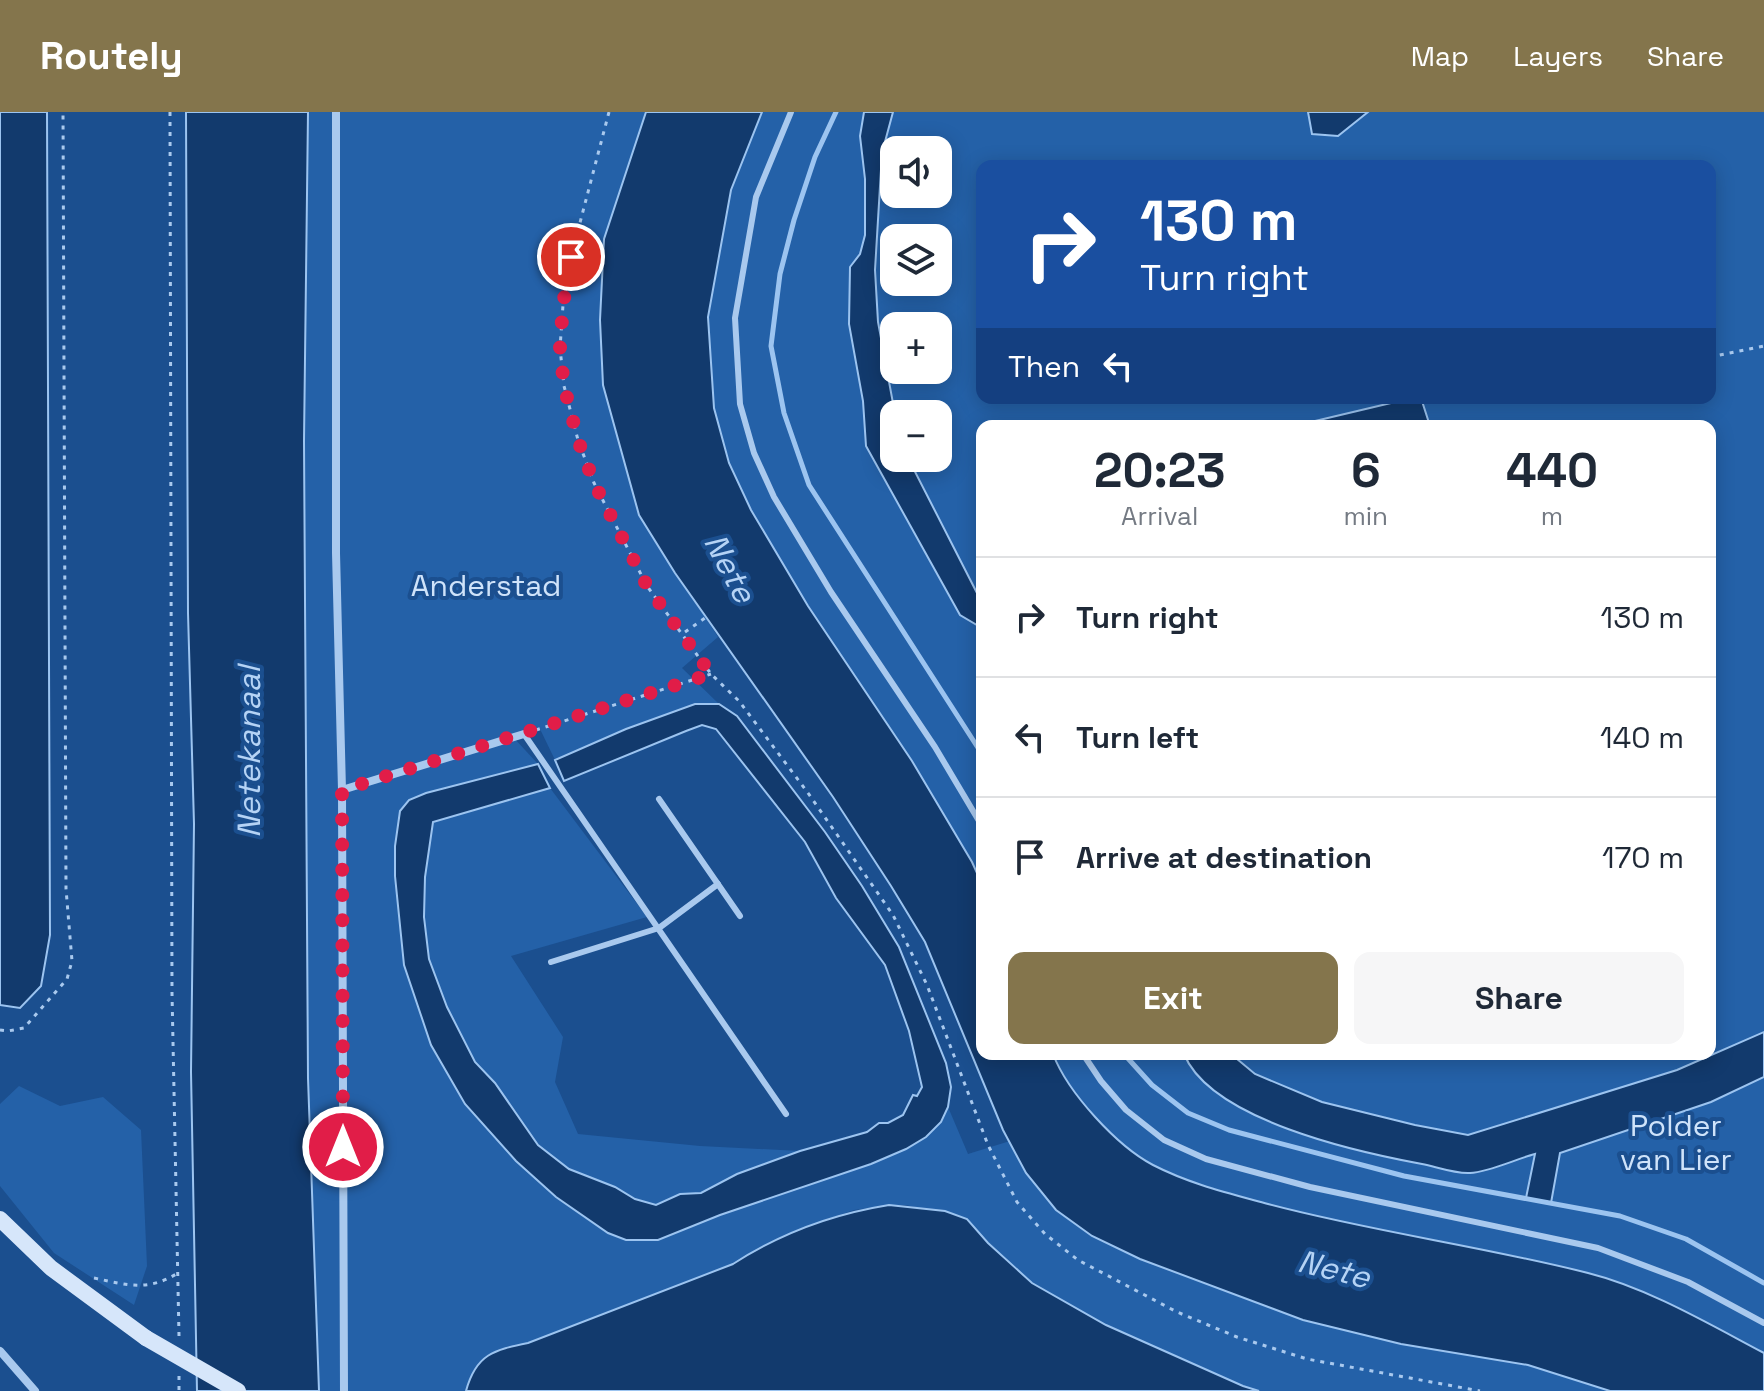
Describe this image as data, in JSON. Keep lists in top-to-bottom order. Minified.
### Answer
{"water":["Nete","Netekanaal"],"parks":["Anderstad","Polder van Lier"],"page":{"header":"Routely","nav":["Map","Layers","Share"],"map_buttons":["+","−"],"turn":["130 m","Turn right"],"then":"Then","eta":["20:23","Arrival","6","min","440","m"],"list":[{"name":"Turn right","value":"130 m"},{"name":"Turn left","value":"140 m"},{"name":"Arrive at destination","value":"170 m"}],"buttons":["Exit","Share"]}}
